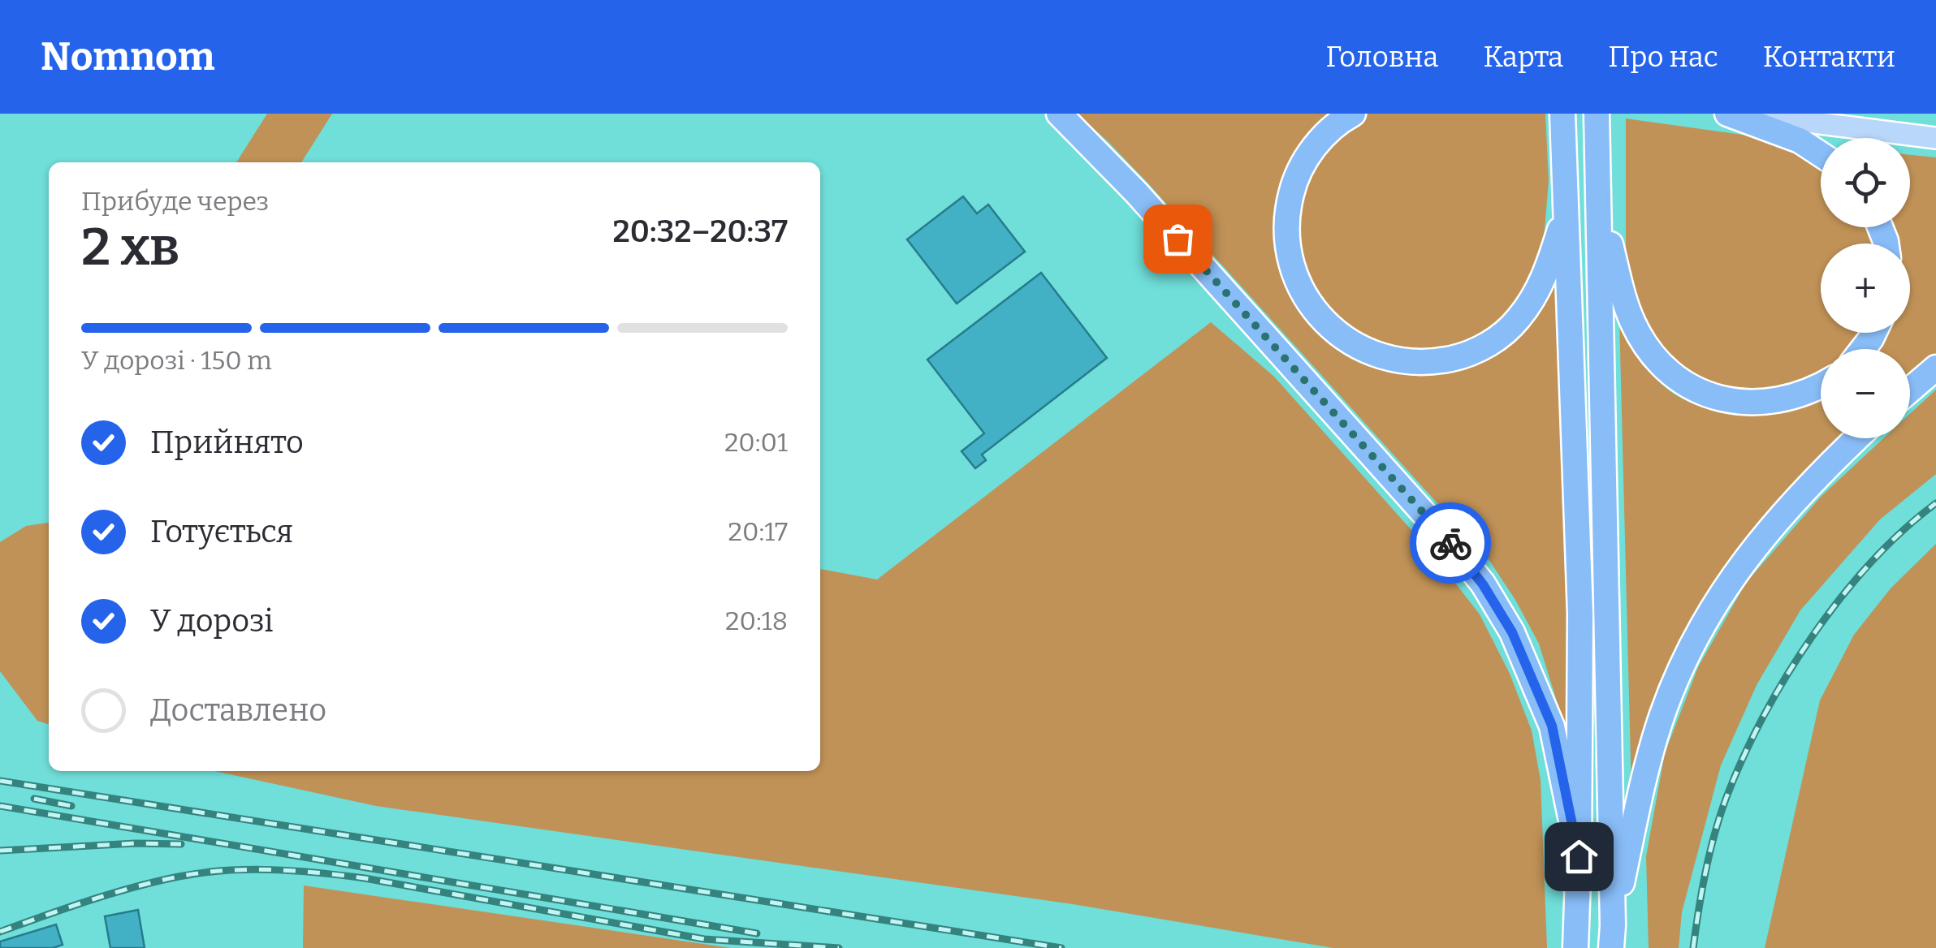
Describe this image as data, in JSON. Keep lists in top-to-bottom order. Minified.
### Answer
{"page":{"header":"Nomnom","nav":["Головна","Карта","Про нас","Контакти"],"map_buttons":["+","−"],"heading":["2 хв","Прибуде через","20:32–20:37"],"bar":"У дорозі · 150 m","list":[["Прийнято","20:01"],["Готується","20:17"],["У дорозі","20:18"],"Доставлено"]}}
